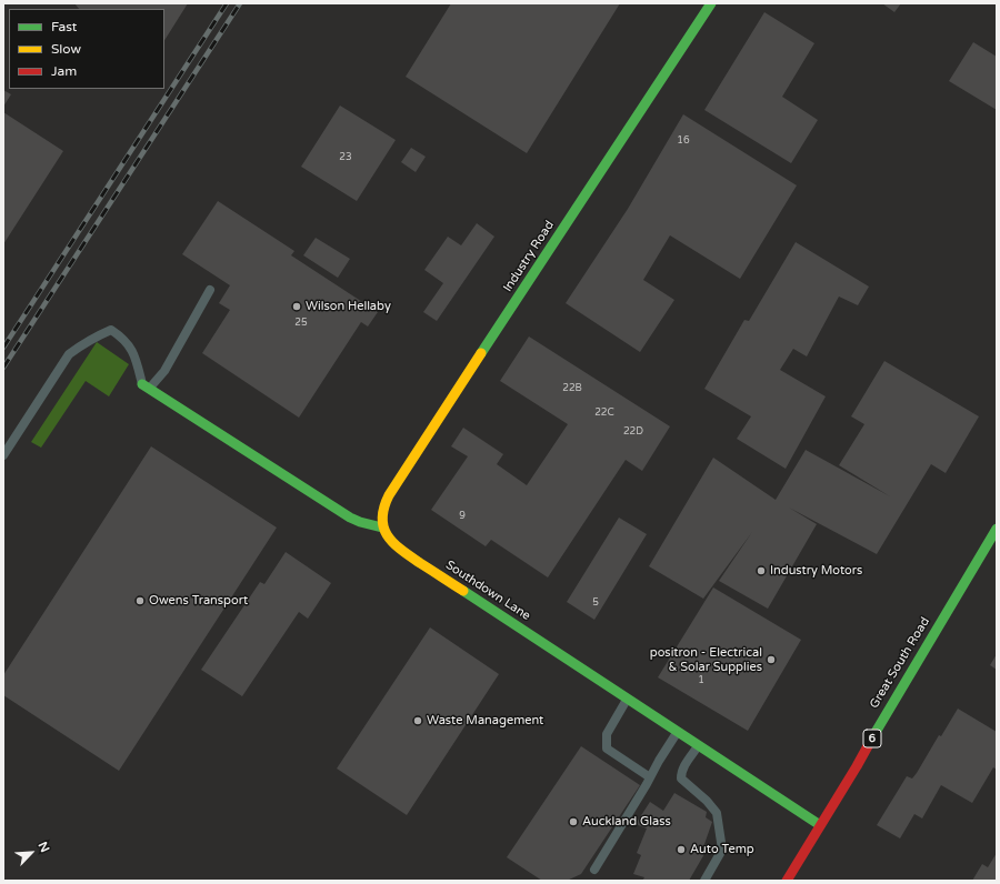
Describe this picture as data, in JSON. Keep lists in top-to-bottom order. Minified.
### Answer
{"streets":{"street":["Industry Road","Southdown Lane","Great South Road","6"]},"crossings":[["Industry Road","Southdown Lane"],["Southdown Lane","Great South Road"]],"places":["Wilson Hellaby","Industry Motors","Owens Transport","positron - Electrical & Solar Supplies","Waste Management","Auckland Glass","Auto Temp"],"house_numbers":["16","23","25","22B","22C","22D","9","5","1"],"legend":["Fast","Slow","Jam"],"north":"top right"}
